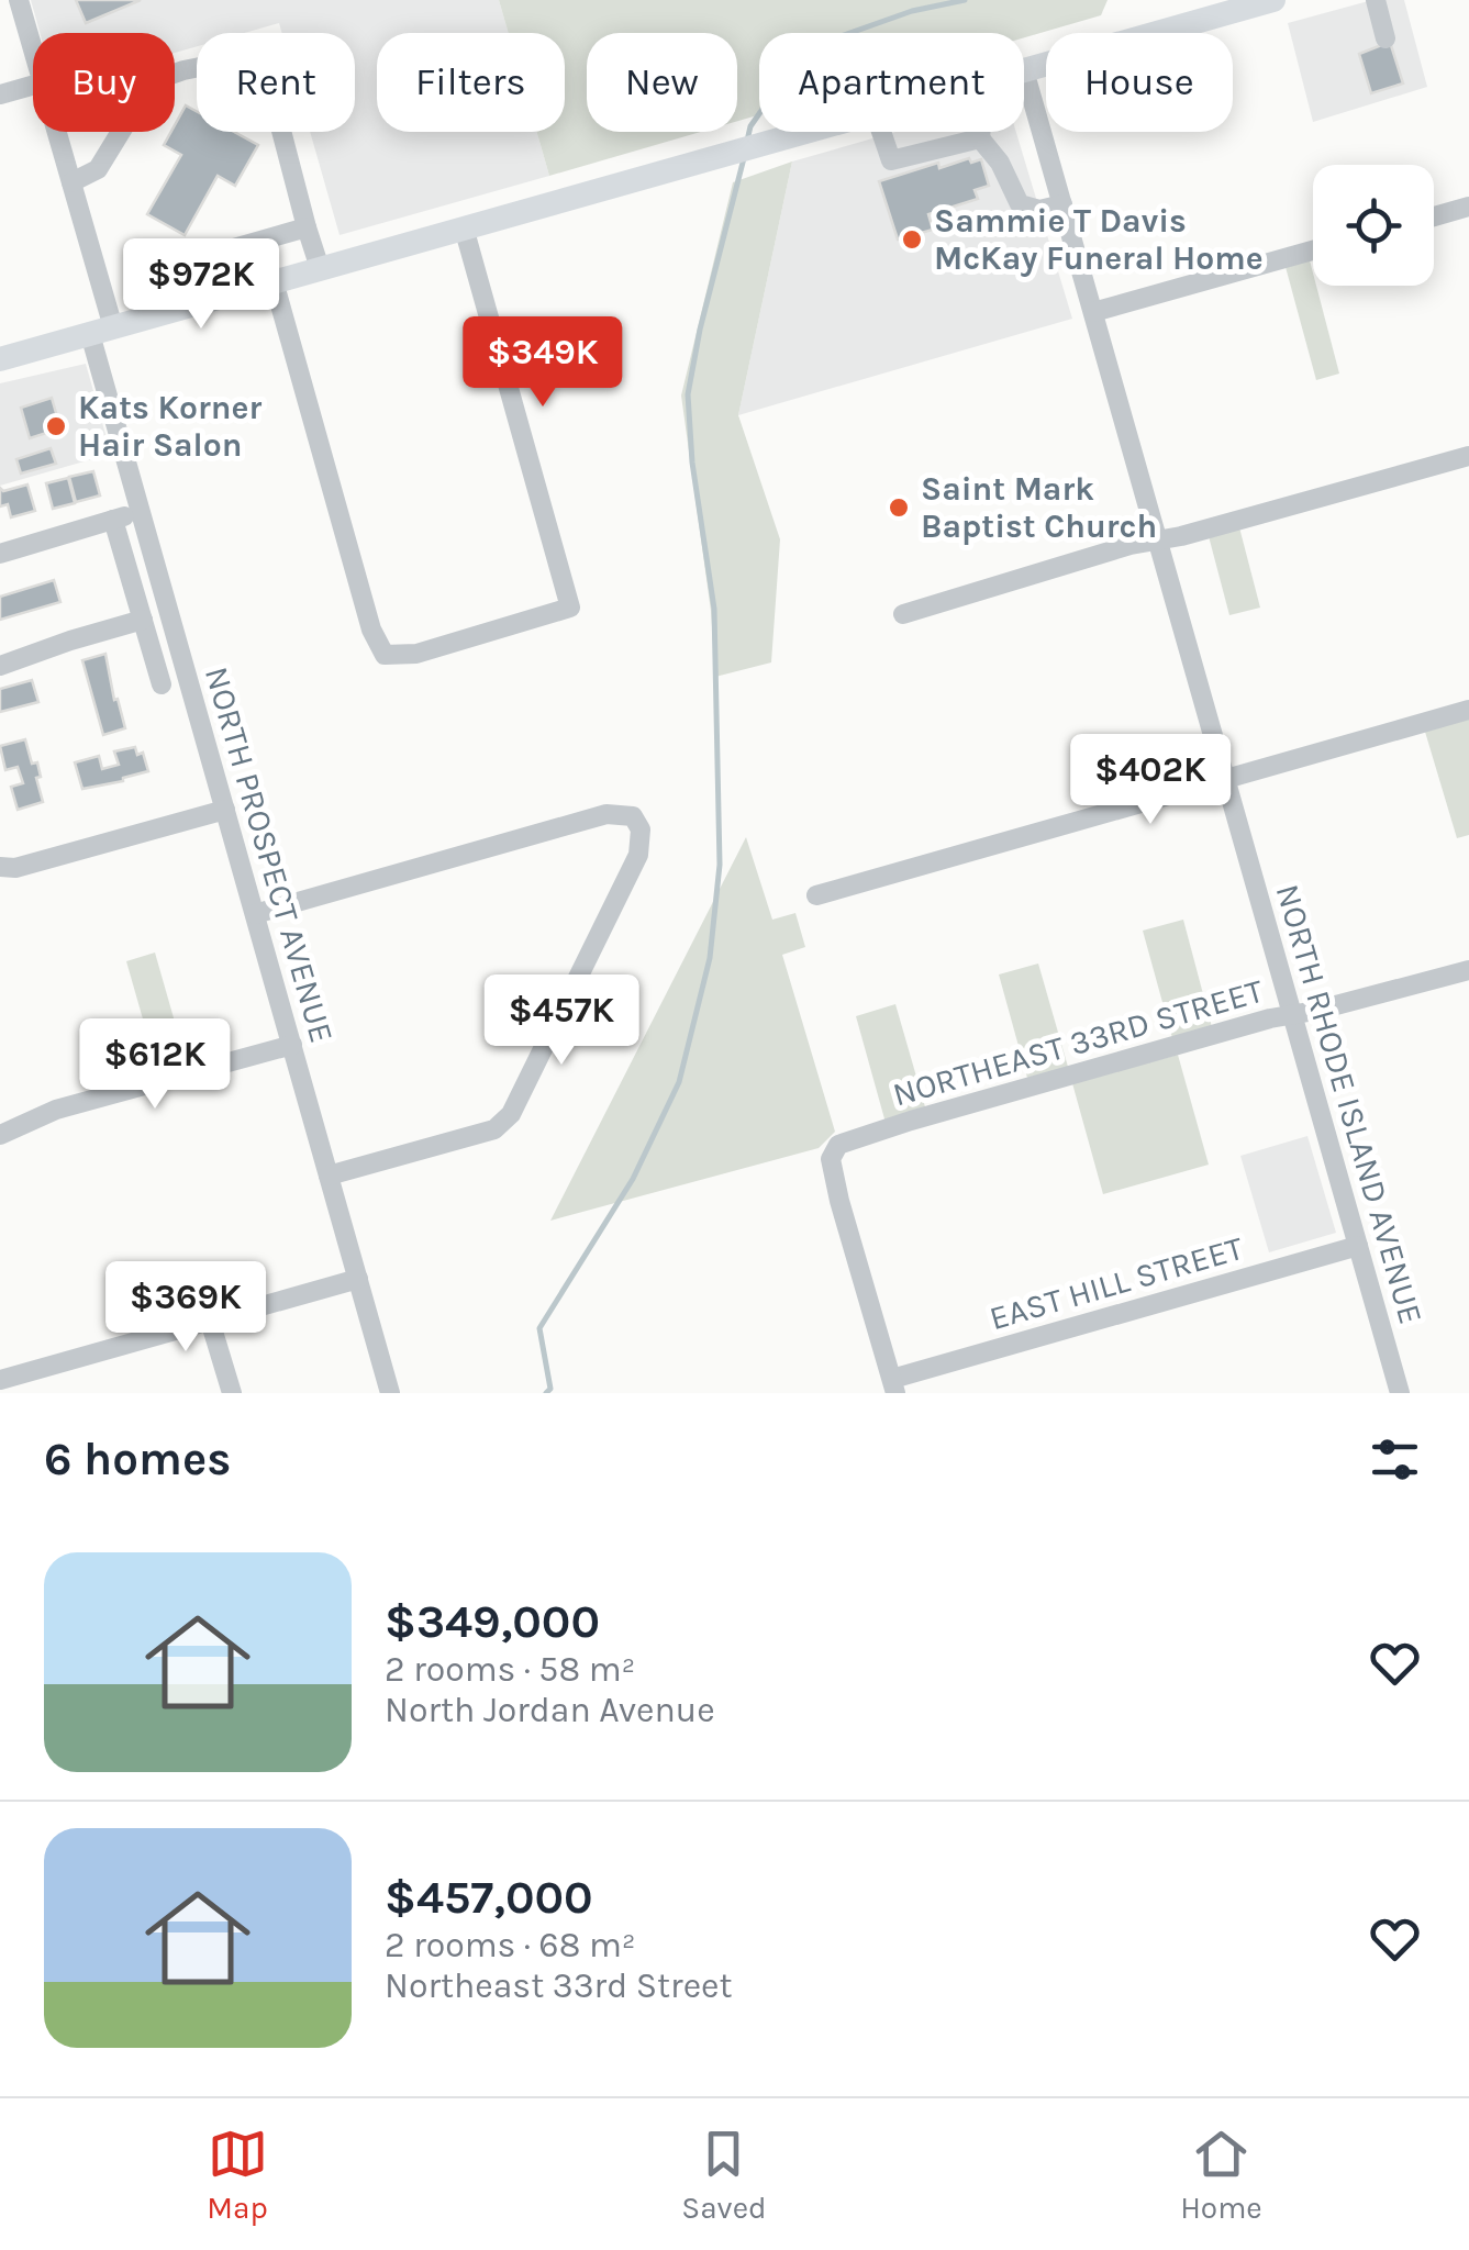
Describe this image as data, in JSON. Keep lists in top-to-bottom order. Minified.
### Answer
{"streets":{"street":["NORTH PROSPECT AVENUE","NORTHEAST 33RD STREET","NORTH RHODE ISLAND AVENUE","EAST HILL STREET"]},"crossings":[["NORTHEAST 33RD STREET","NORTH RHODE ISLAND AVENUE"],["NORTHEAST 33RD STREET","EAST HILL STREET"],["NORTH RHODE ISLAND AVENUE","EAST HILL STREET"]],"places":["Sammie T Davis McKay Funeral Home","Kats Korner Hair Salon","Saint Mark Baptist Church"],"page":{"chip":["Buy","Rent","Filters","New","Apartment","House"],"price":["$972K","$349K","$402K","$457K","$612K","$369K"],"heading":"6 homes","list":[{"name":"$349,000","note":"2 rooms · 58 m² · North Jordan Avenue"},{"name":"$457,000","note":"2 rooms · 68 m² · Northeast 33rd Street"}],"tabs":["Map","Saved","Home"]}}
